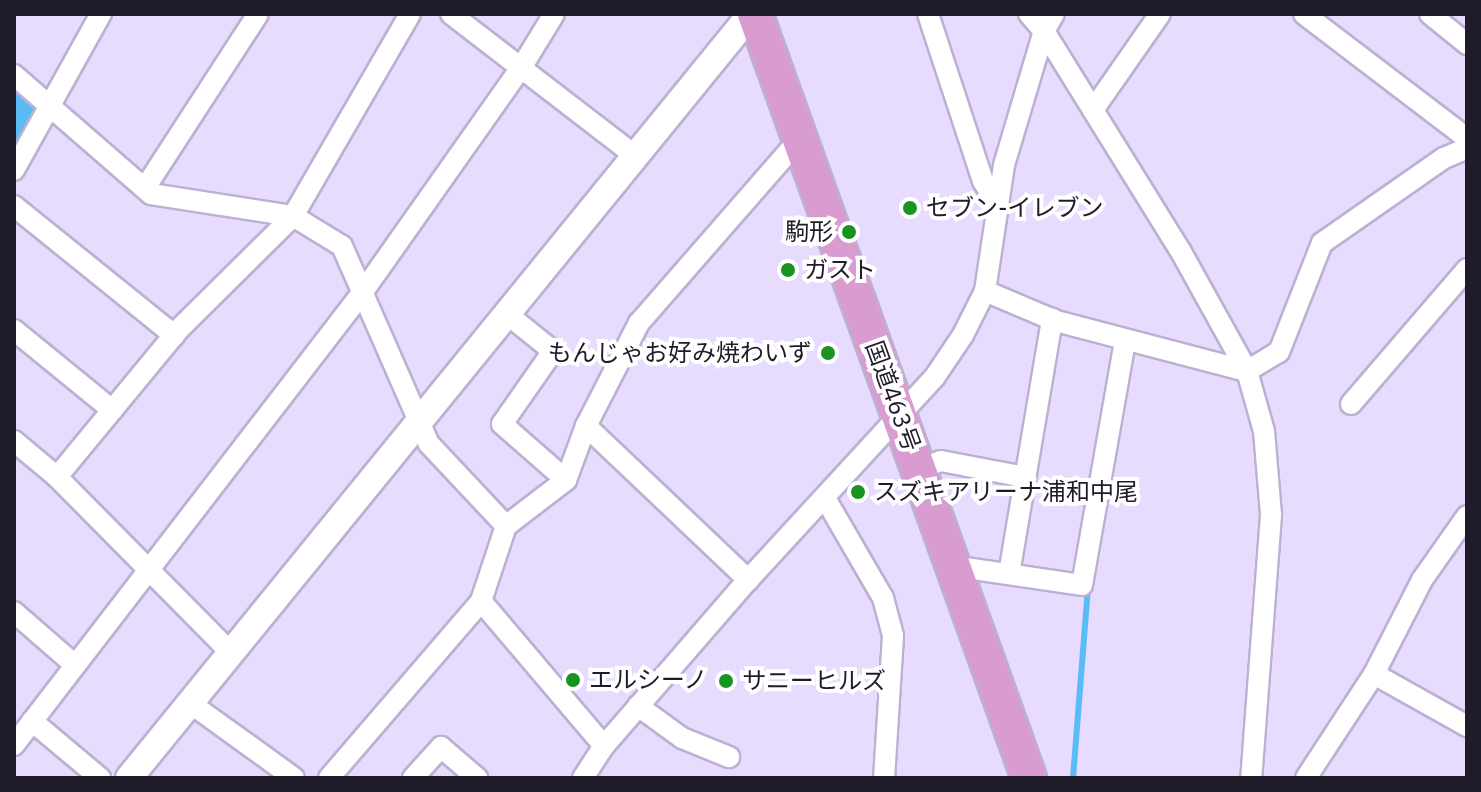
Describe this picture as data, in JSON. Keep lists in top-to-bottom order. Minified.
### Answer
{"streets":{"highway":["国道463号"]},"places":["セブン-イレブン","駒形","ガスト","もんじゃお好み焼わいず","スズキアリーナ浦和中尾","エルシーノ","サニーヒルズ"]}
